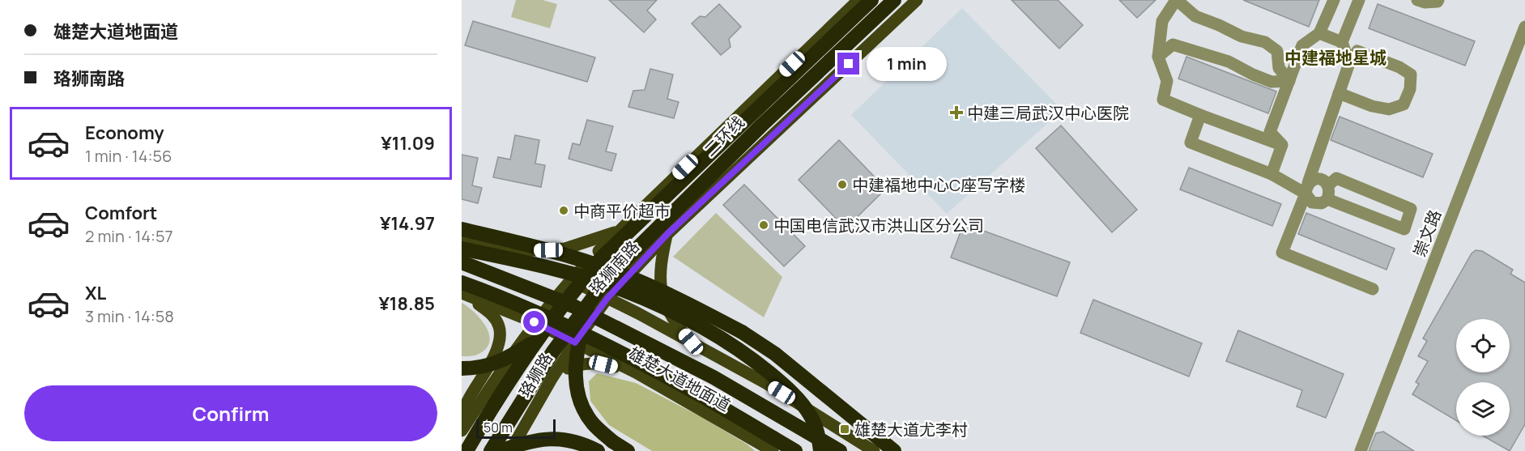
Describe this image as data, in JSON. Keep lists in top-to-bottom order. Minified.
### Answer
{"streets":{"highway":["二环线"],"main road":["珞狮南路","珞狮路","雄楚大道地面道"],"street":["崇文路"]},"crossings":[["珞狮南路","珞狮路"],["珞狮南路","雄楚大道地面道"],["珞狮路","雄楚大道地面道"]],"districts":["中建福地星城"],"places":{"health":["中建三局武汉中心医院"],"other":["中建福地中心C座写字楼","中商平价超市","中国电信武汉市洪山区分公司"],"transit":["雄楚大道尤李村"]},"scale_bar":"50 m","page":{"banner":["雄楚大道地面道","珞狮南路"],"bubble":"1 min","list":[{"name":"Economy","note":"1 min · 14:56","value":"¥11.09"},{"name":"Comfort","note":"2 min · 14:57","value":"¥14.97"},{"name":"XL","note":"3 min · 14:58","value":"¥18.85"}],"buttons":"Confirm","scale":"50 m"}}
